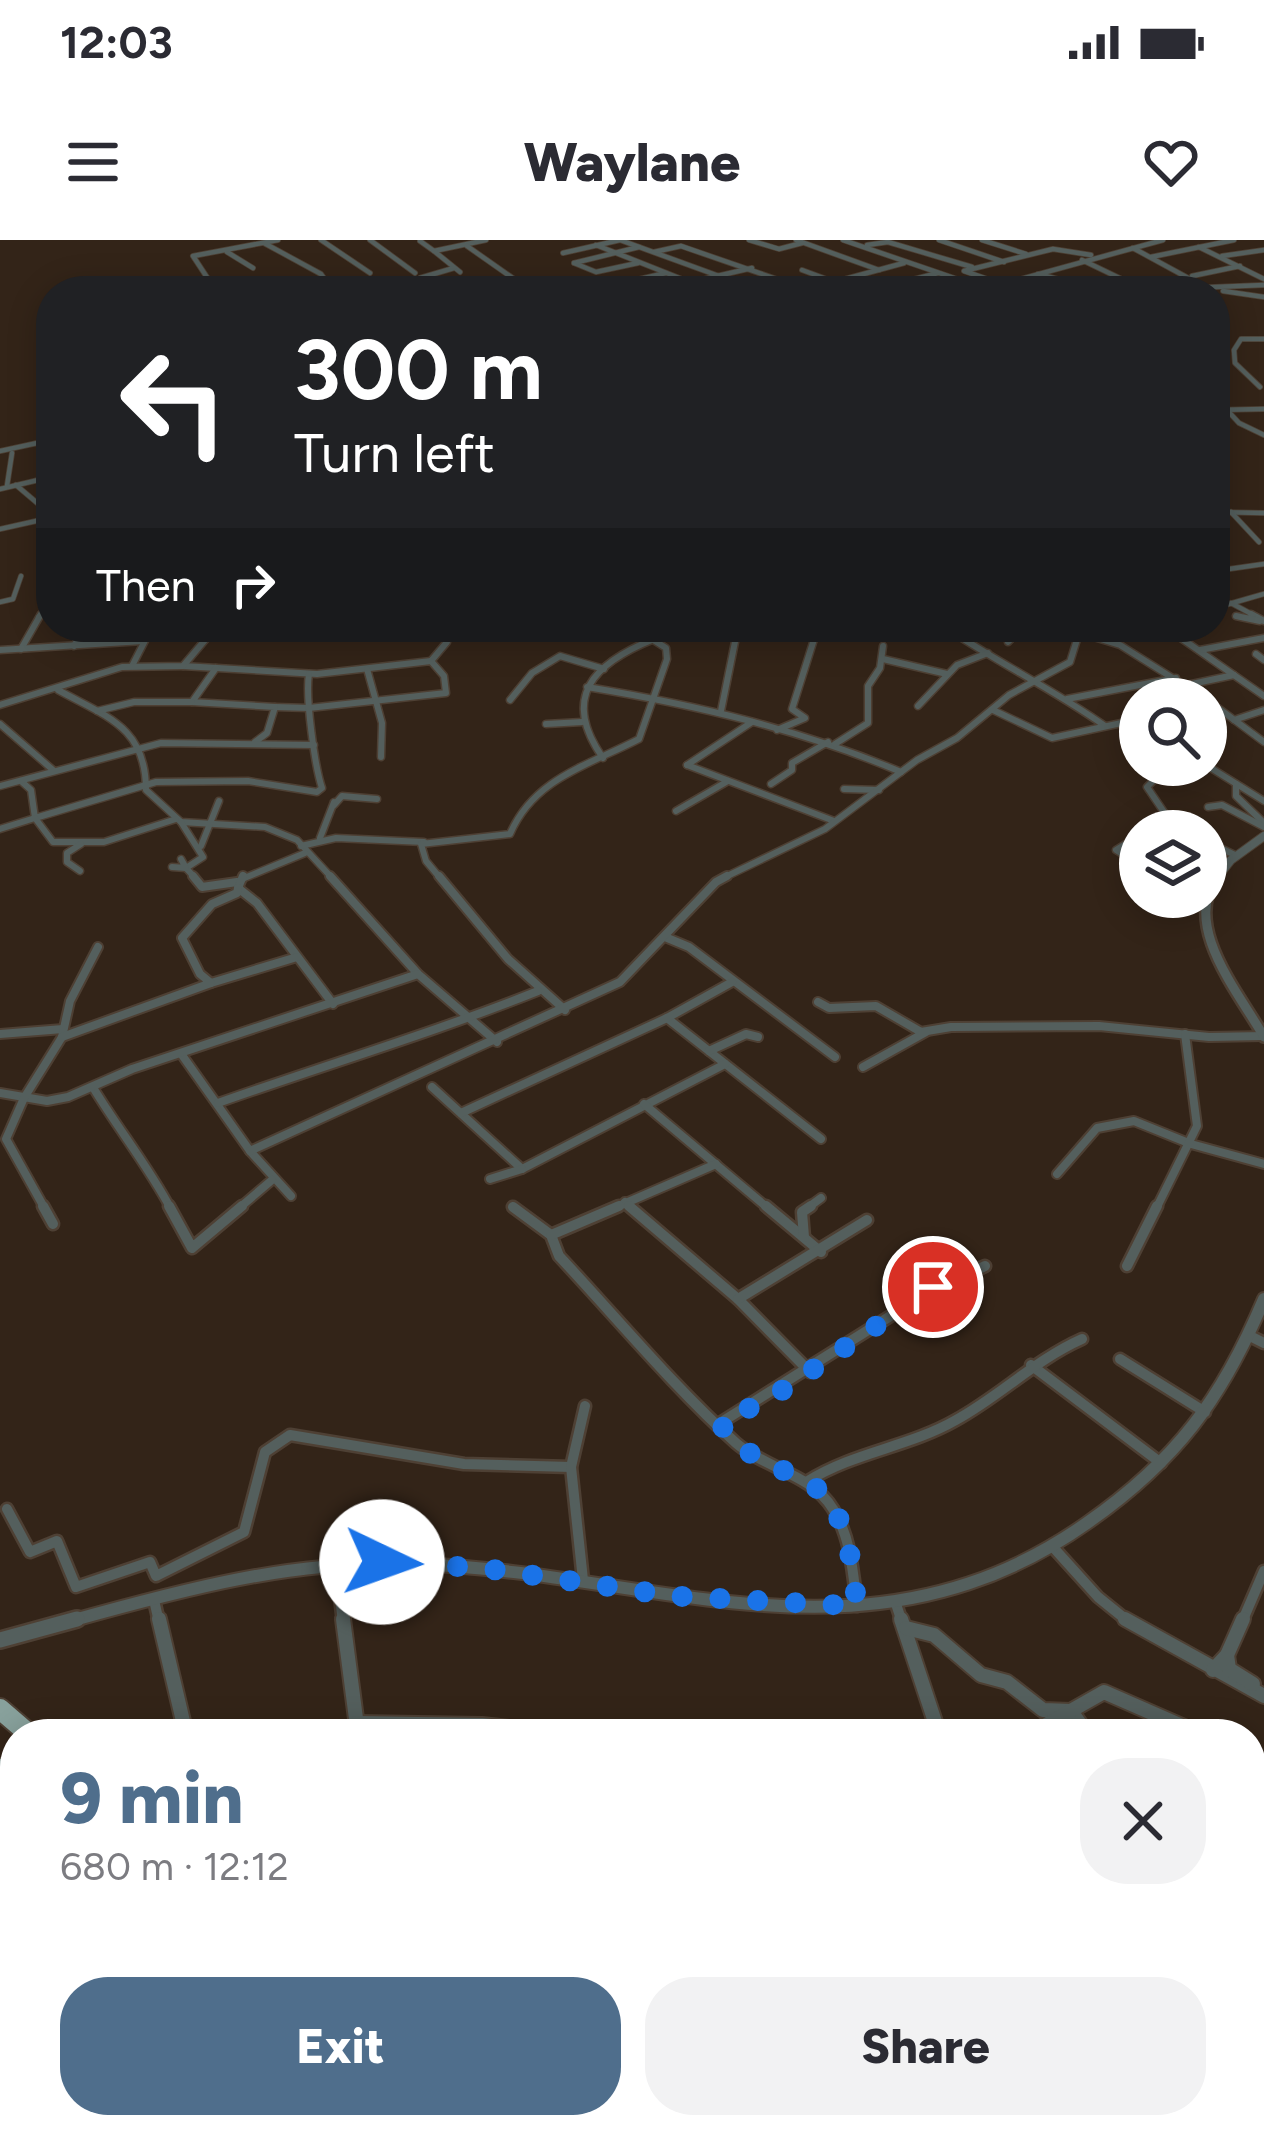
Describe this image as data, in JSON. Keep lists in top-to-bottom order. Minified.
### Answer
{"page":{"status":"12:03","header":"Waylane","turn":["300 m","Turn left"],"then":"Then","heading":["9 min","680 m · 12:12"],"buttons":["Exit","Share"]}}
